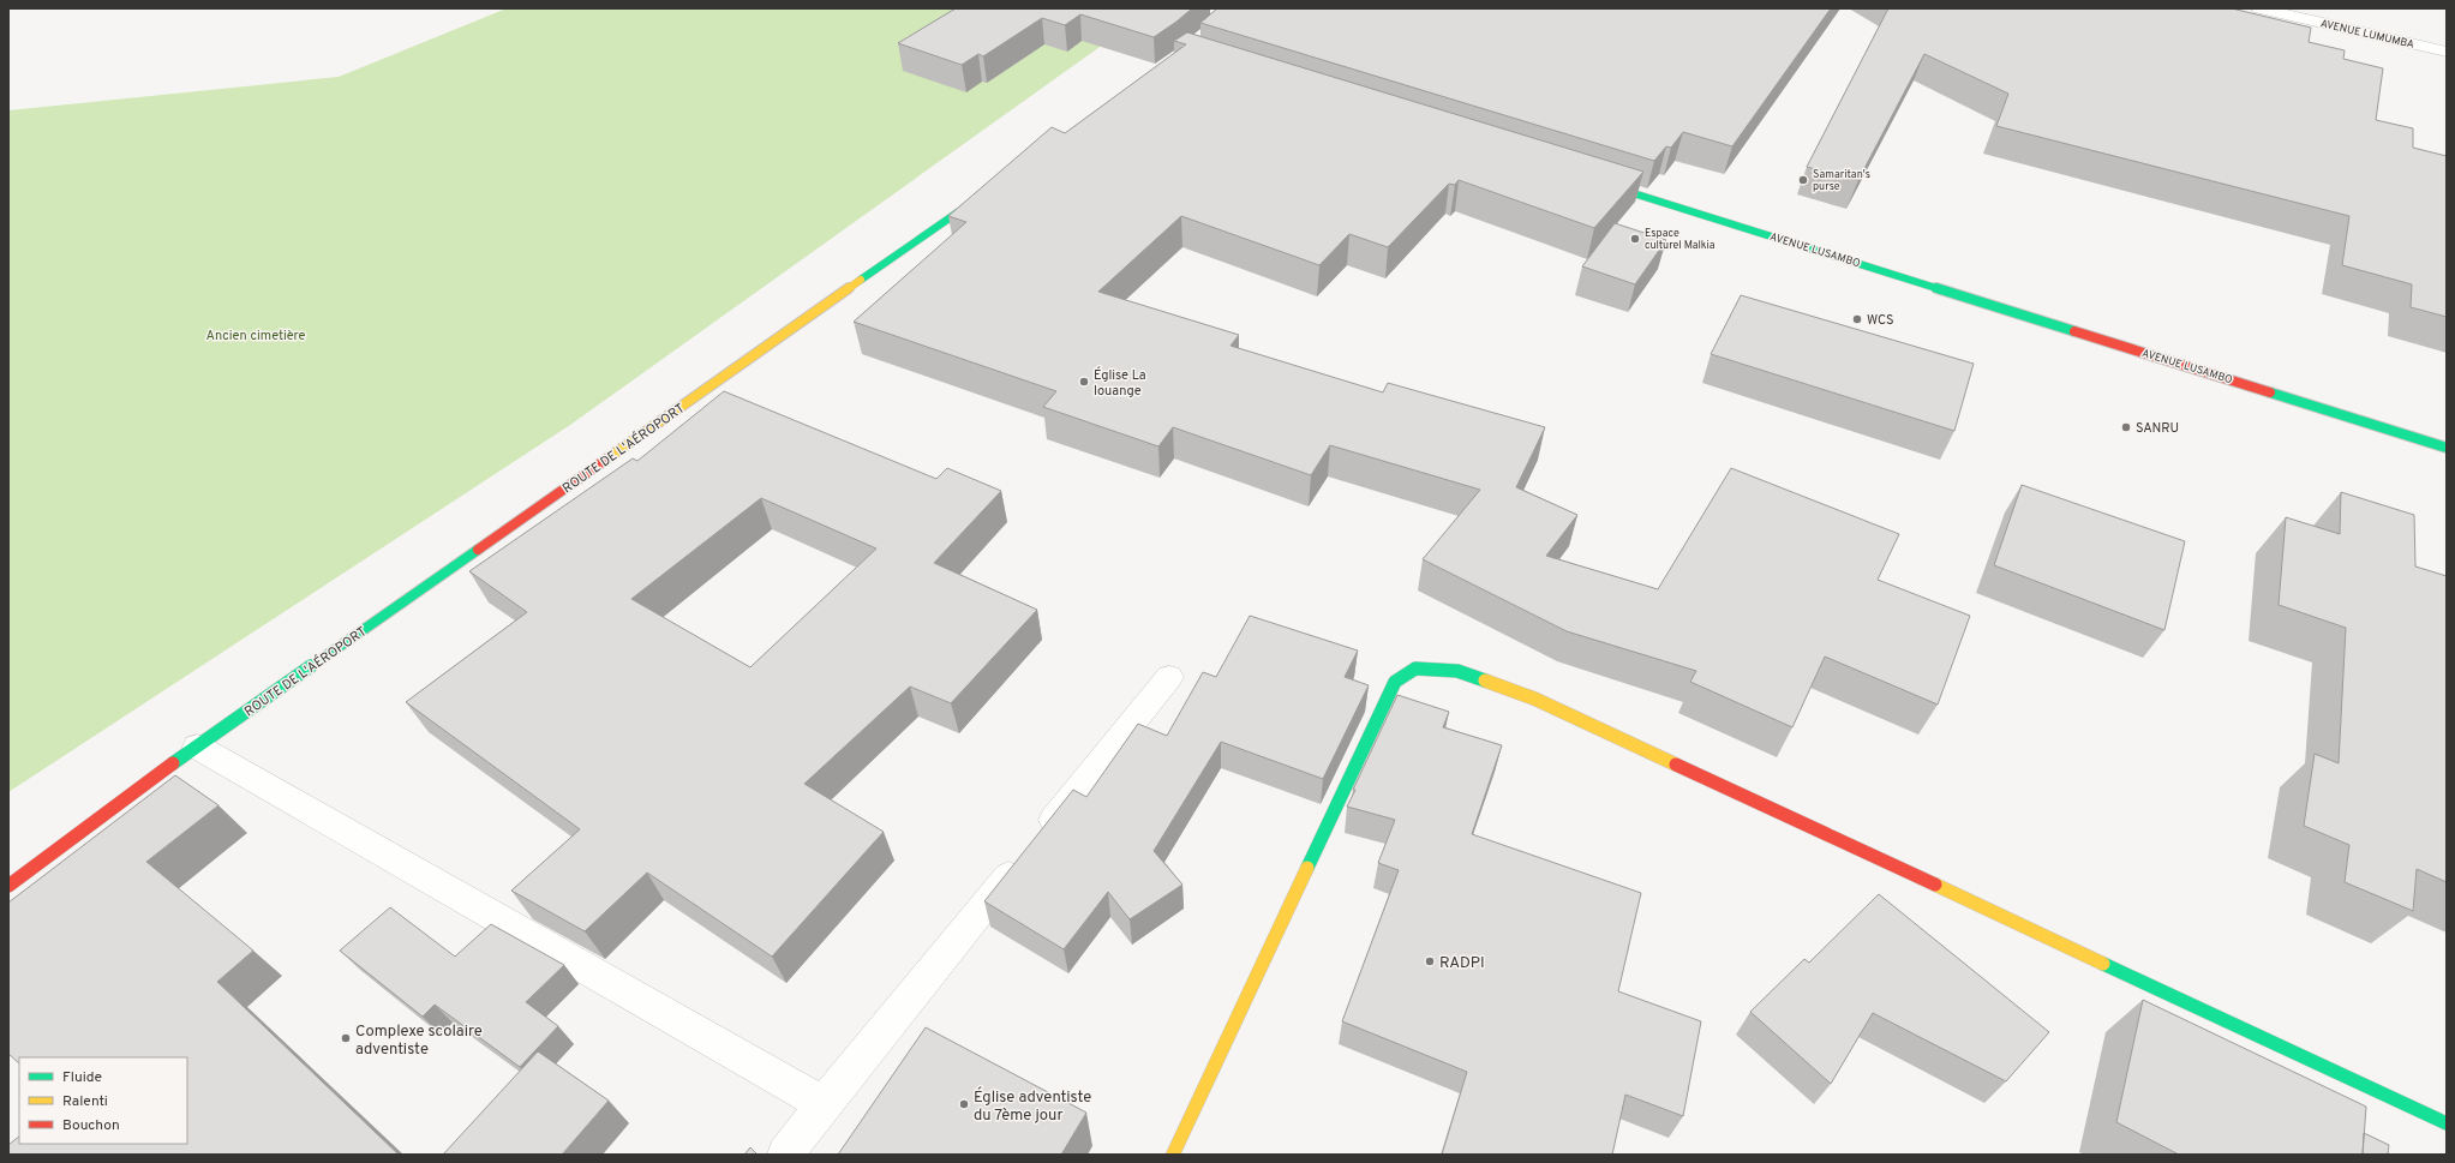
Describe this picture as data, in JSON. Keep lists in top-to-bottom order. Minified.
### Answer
{"streets":{"street":["AVENUE LUMUMBA","AVENUE LUSAMBO","ROUTE DE L'AÉROPORT"]},"parks":["Ancien cimetière"],"places":["Samaritan's purse","Espace culturel Malkia","WCS","Église La louange","SANRU","RADPI","Complexe scolaire adventiste","Église adventiste du 7ème jour"],"legend":["Fluide","Ralenti","Bouchon"]}
